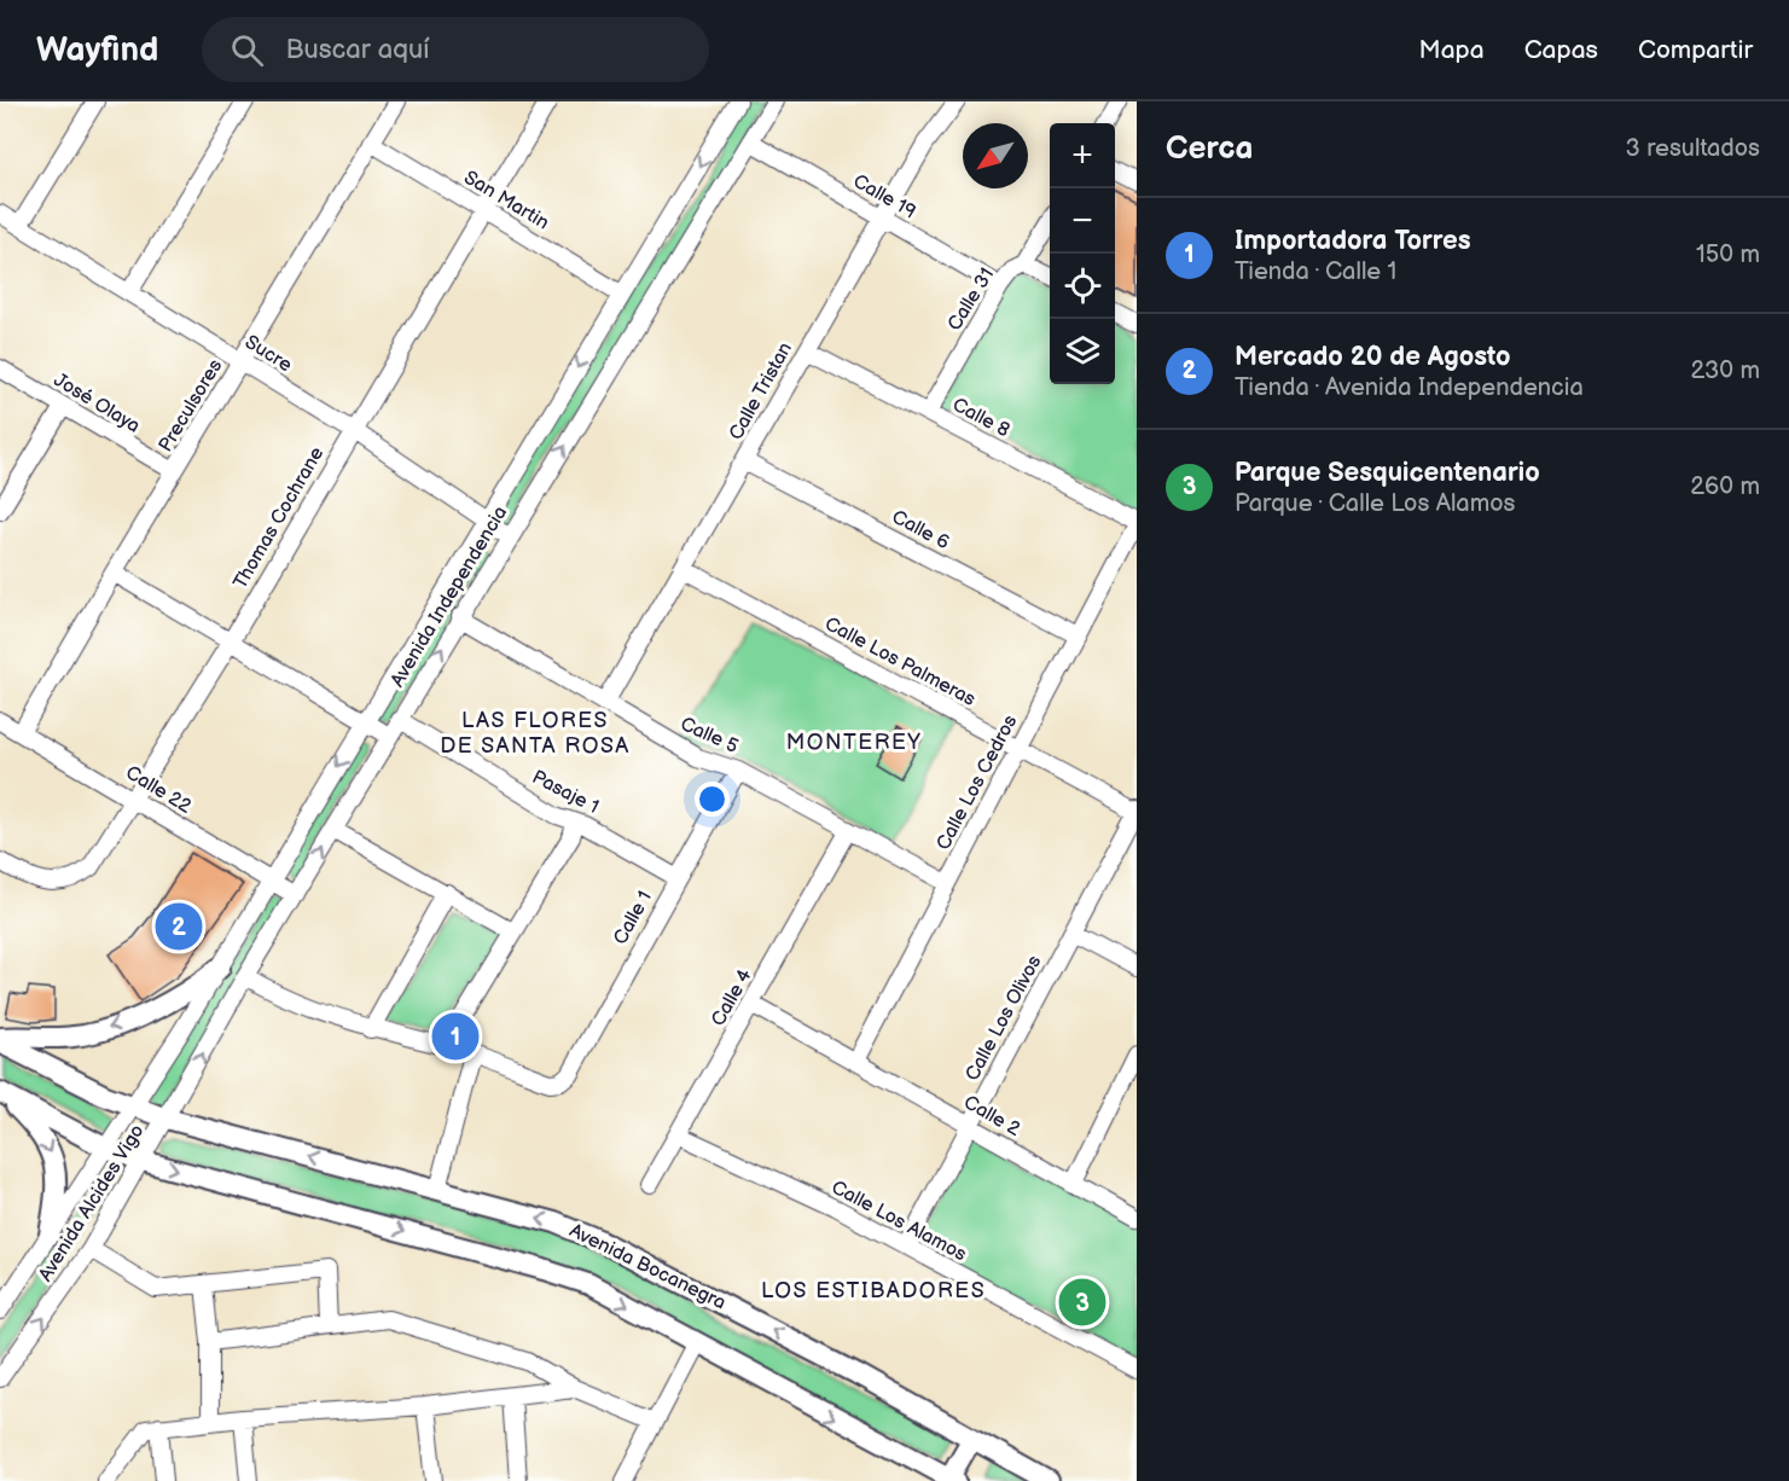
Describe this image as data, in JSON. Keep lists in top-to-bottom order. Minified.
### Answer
{"streets":{"main road":["Avenida Bocanegra"],"street":["Calle 19","San Martin","Calle 31","Sucre","Calle Tristan","José Olaya","Preculsores","Calle 8","Thomas Cochrane","Calle 6","Avenida Independencia","Calle Los Palmeras","Calle 5","Calle Los Cedros","Calle 22","Pasaje 1","Calle 1","Calle 4","Calle Los Olivos","Calle 2","Avenida Alcides Vigo","Calle Los Alamos"]},"crossings":[["Calle 19","Calle 31"],["Calle 19","Calle Tristan"],["Calle 19","Avenida Independencia"],["San Martin","Preculsores"],["San Martin","Thomas Cochrane"],["San Martin","Avenida Independencia"],["Calle 31","Calle 8"],["Sucre","Preculsores"],["Sucre","Thomas Cochrane"],["Sucre","Avenida Independencia"],["Calle Tristan","Calle 8"],["Calle Tristan","Calle 6"],["Calle Tristan","Calle Los Palmeras"],["Calle Tristan","Calle 5"],["José Olaya","Preculsores"],["Preculsores","Calle 22"],["Calle 8","Calle Los Cedros"],["Thomas Cochrane","Calle 22"],["Calle 6","Calle Los Cedros"],["Avenida Independencia","Calle 5"],["Avenida Independencia","Calle 22"],["Avenida Independencia","Pasaje 1"],["Avenida Independencia","Avenida Alcides Vigo"],["Avenida Independencia","Avenida Bocanegra"],["Calle Los Palmeras","Calle Los Cedros"],["Calle Los Palmeras","Calle Los Olivos"],["Calle 5","Calle Los Cedros"],["Calle 5","Calle 1"],["Calle 5","Calle 4"],["Calle Los Cedros","Calle 2"],["Pasaje 1","Calle 1"],["Calle 4","Calle 2"],["Calle 4","Calle Los Alamos"],["Calle Los Olivos","Calle 2"],["Calle Los Olivos","Calle Los Alamos"],["Avenida Alcides Vigo","Avenida Bocanegra"]],"districts":["LAS FLORES DE SANTA ROSA","MONTEREY","LOS ESTIBADORES"],"north":"bottom left","page":{"header":"Wayfind","search":"Buscar aquí","nav":["Mapa","Capas","Compartir"],"heading":["Cerca","3 resultados"],"map_buttons":["+","−"],"list":[{"mark":"1","name":"Importadora Torres","note":"Tienda · Calle 1","value":"150 m"},{"mark":"2","name":"Mercado 20 de Agosto","note":"Tienda · Avenida Independencia","value":"230 m"},{"mark":"3","name":"Parque Sesquicentenario","note":"Parque · Calle Los Alamos","value":"260 m"}],"pins":["2","1","3"]}}
